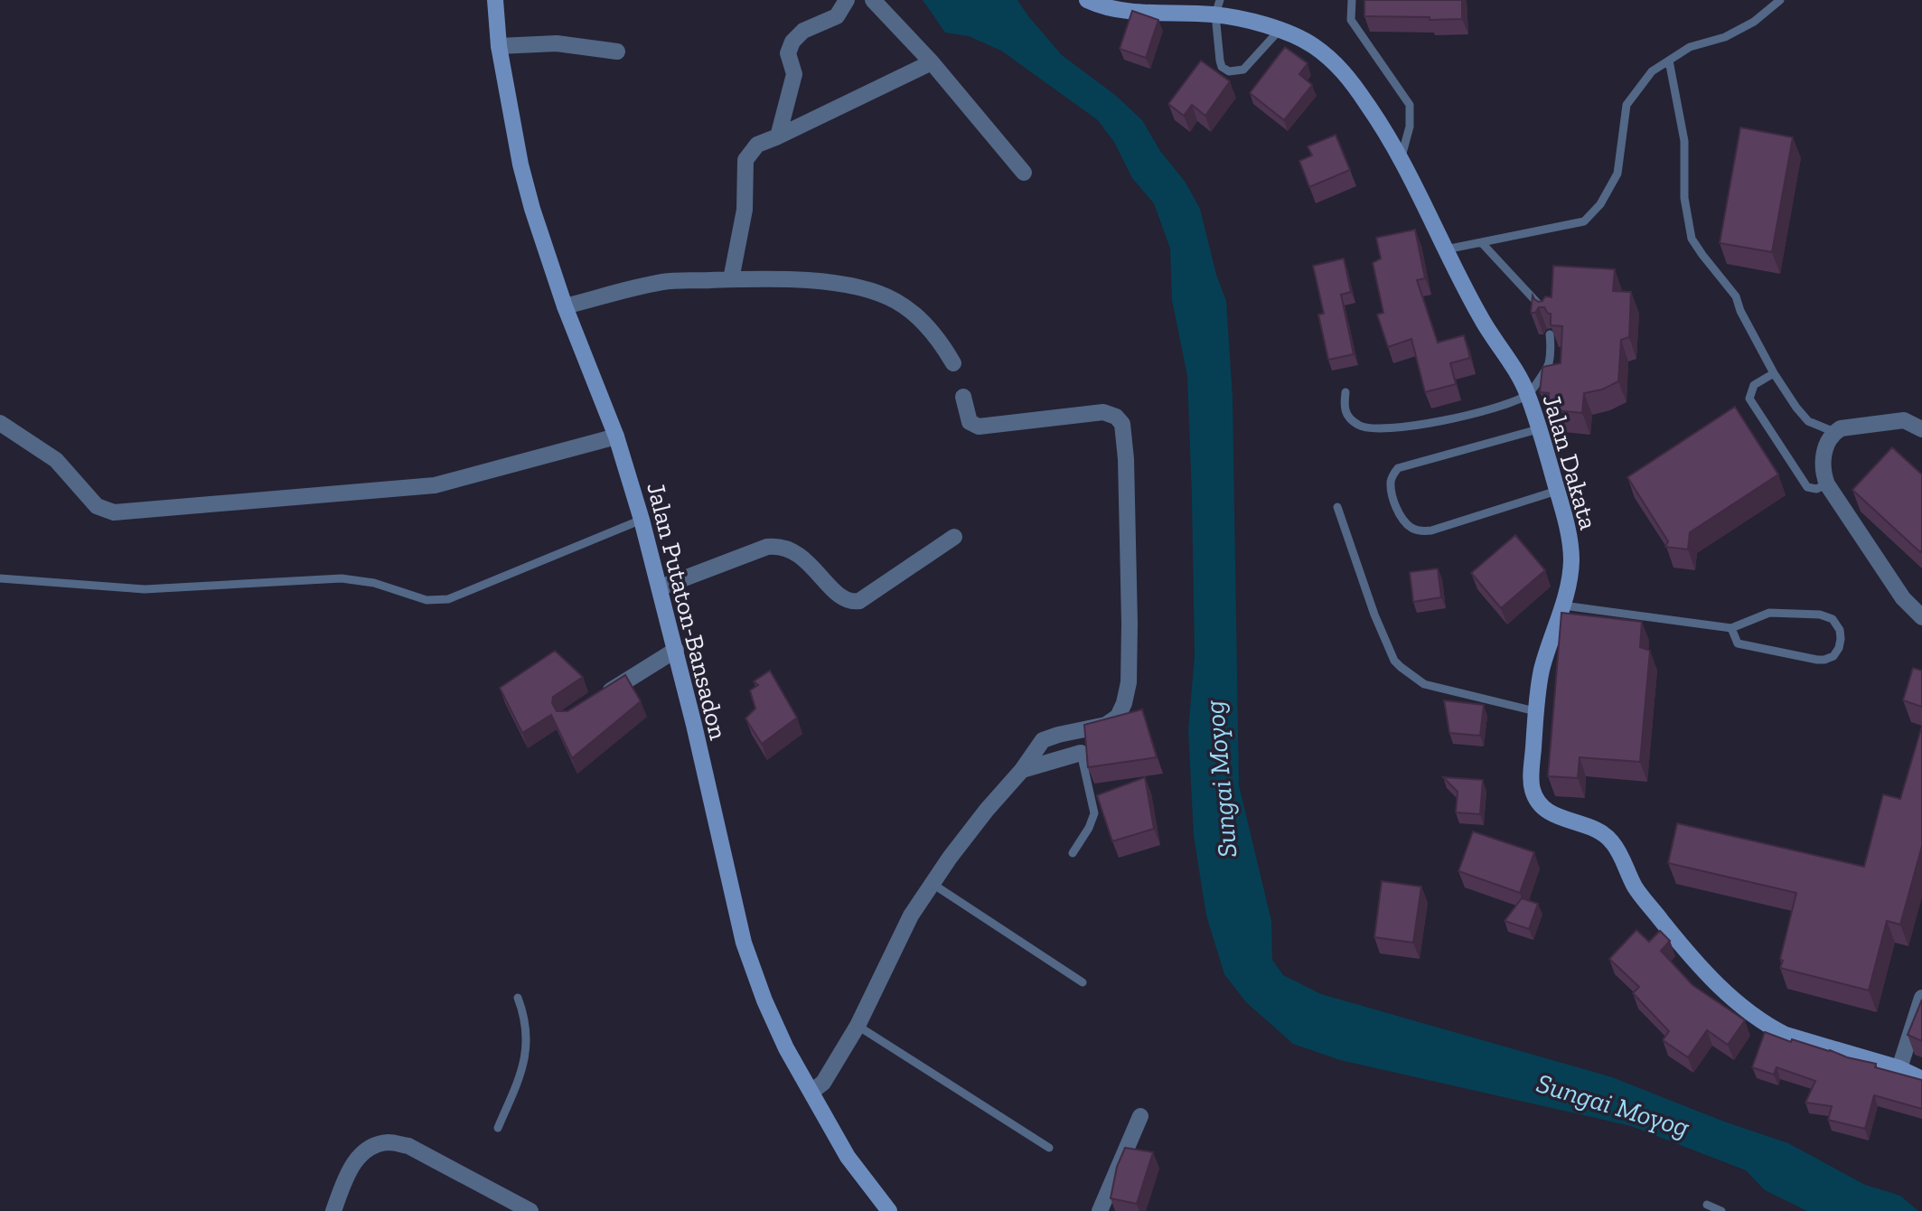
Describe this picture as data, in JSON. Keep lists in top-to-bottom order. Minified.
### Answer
{"streets":{"street":["Jalan Dakata","Jalan Putaton-Bansadon"]},"water":["Sungai Moyog"]}
